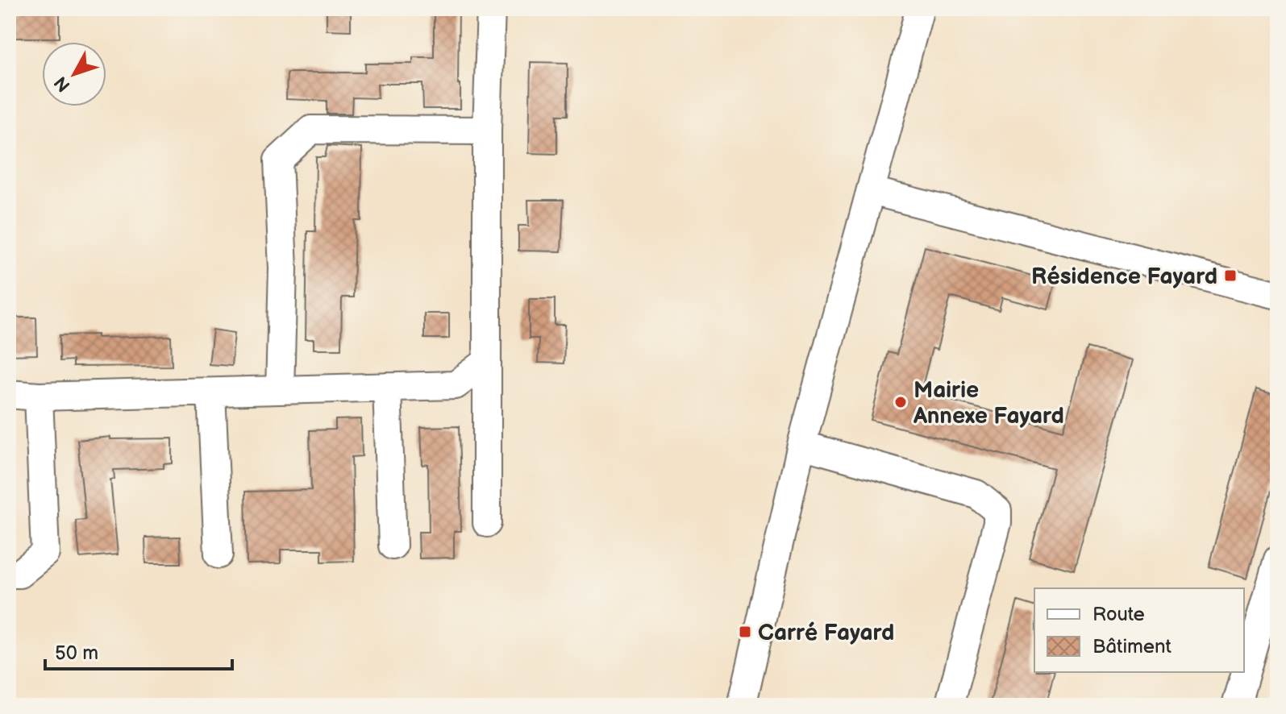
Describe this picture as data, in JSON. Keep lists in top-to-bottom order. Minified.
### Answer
{"places":{"transit":["Résidence Fayard","Carré Fayard"],"other":["Mairie Annexe Fayard"]},"legend":["Route","Bâtiment"],"scale_bar":"50 m","north":"bottom left"}
